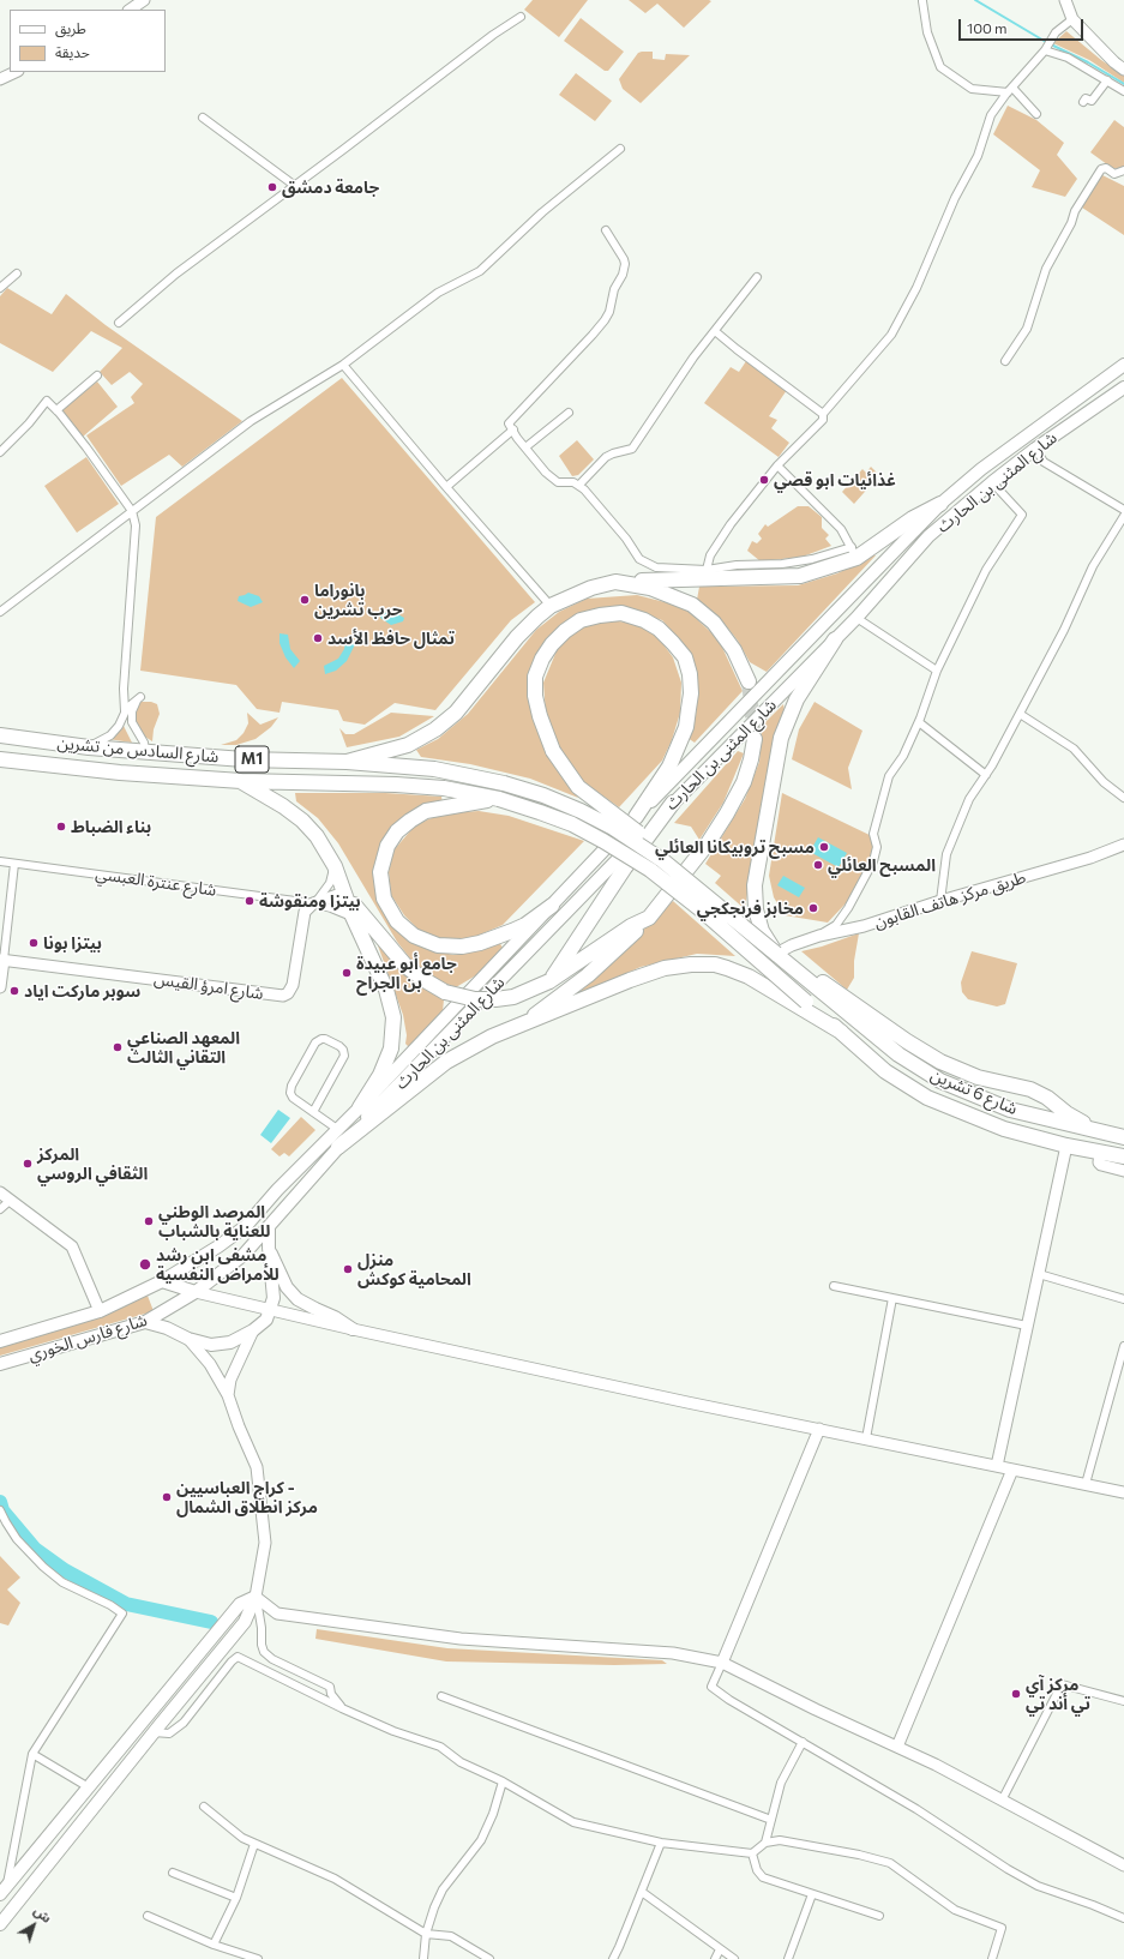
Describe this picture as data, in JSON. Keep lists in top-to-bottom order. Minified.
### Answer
{"streets":{"highway":["شارع السادس من تشرين","M1","شارع 6 تشرين"],"main road":["شارع المثنى بن الحارث","شارع فارس الخوري"],"street":["شارع عنترة العبسي","طريق مركز هاتف القابون","شارع امرؤ القيس"]},"crossings":[["شارع المثنى بن الحارث","شارع فارس الخوري"],["شارع السادس من تشرين","شارع 6 تشرين"],["شارع عنترة العبسي","شارع امرؤ القيس"],["طريق مركز هاتف القابون","شارع 6 تشرين"]],"places":["جامعة دمشق","غذائيات ابو قصي","بانوراما حرب تشرين","تمثال حافظ الأسد","بناء الضباط","مسبح تروبيكانا العائلي","المسبح العائلي","بيتزا ومنقوشة","مخابز فرنجكجي","بيتزا بونا","جامع أبو عبيدة بن الجراح","سوبر ماركت اياد","المعهد الصناعي التقاني الثالث","المركز الثقافي الروسي","المرصد الوطني للعناية بالشباب","مشفى ابن رشد للأمراض النفسية","منزل المحامية كوكش","كراج العباسيين - مركز انطلاق الشمال","مركز آي تي أند تي"],"legend":["طريق","حديقة"],"scale_bar":"100 m","north":"top right"}
